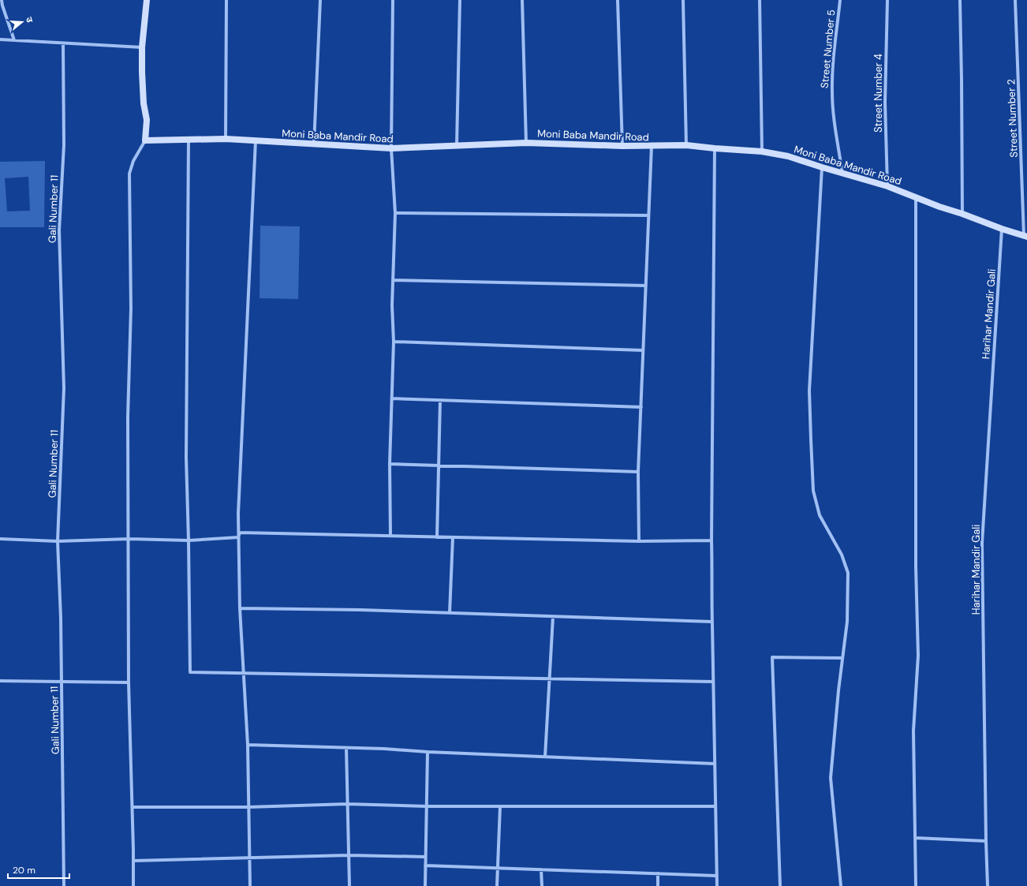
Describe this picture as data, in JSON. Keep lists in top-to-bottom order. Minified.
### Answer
{"streets":{"street":["Street Number 5","Street Number 4","Street Number 2","Moni Baba Mandir Road","Gali Number 11","Harihar Mandir Gali"]},"crossings":[["Street Number 5","Moni Baba Mandir Road"],["Street Number 4","Moni Baba Mandir Road"],["Street Number 2","Moni Baba Mandir Road"],["Moni Baba Mandir Road","Harihar Mandir Gali"]],"scale_bar":"20 m","north":"right"}
